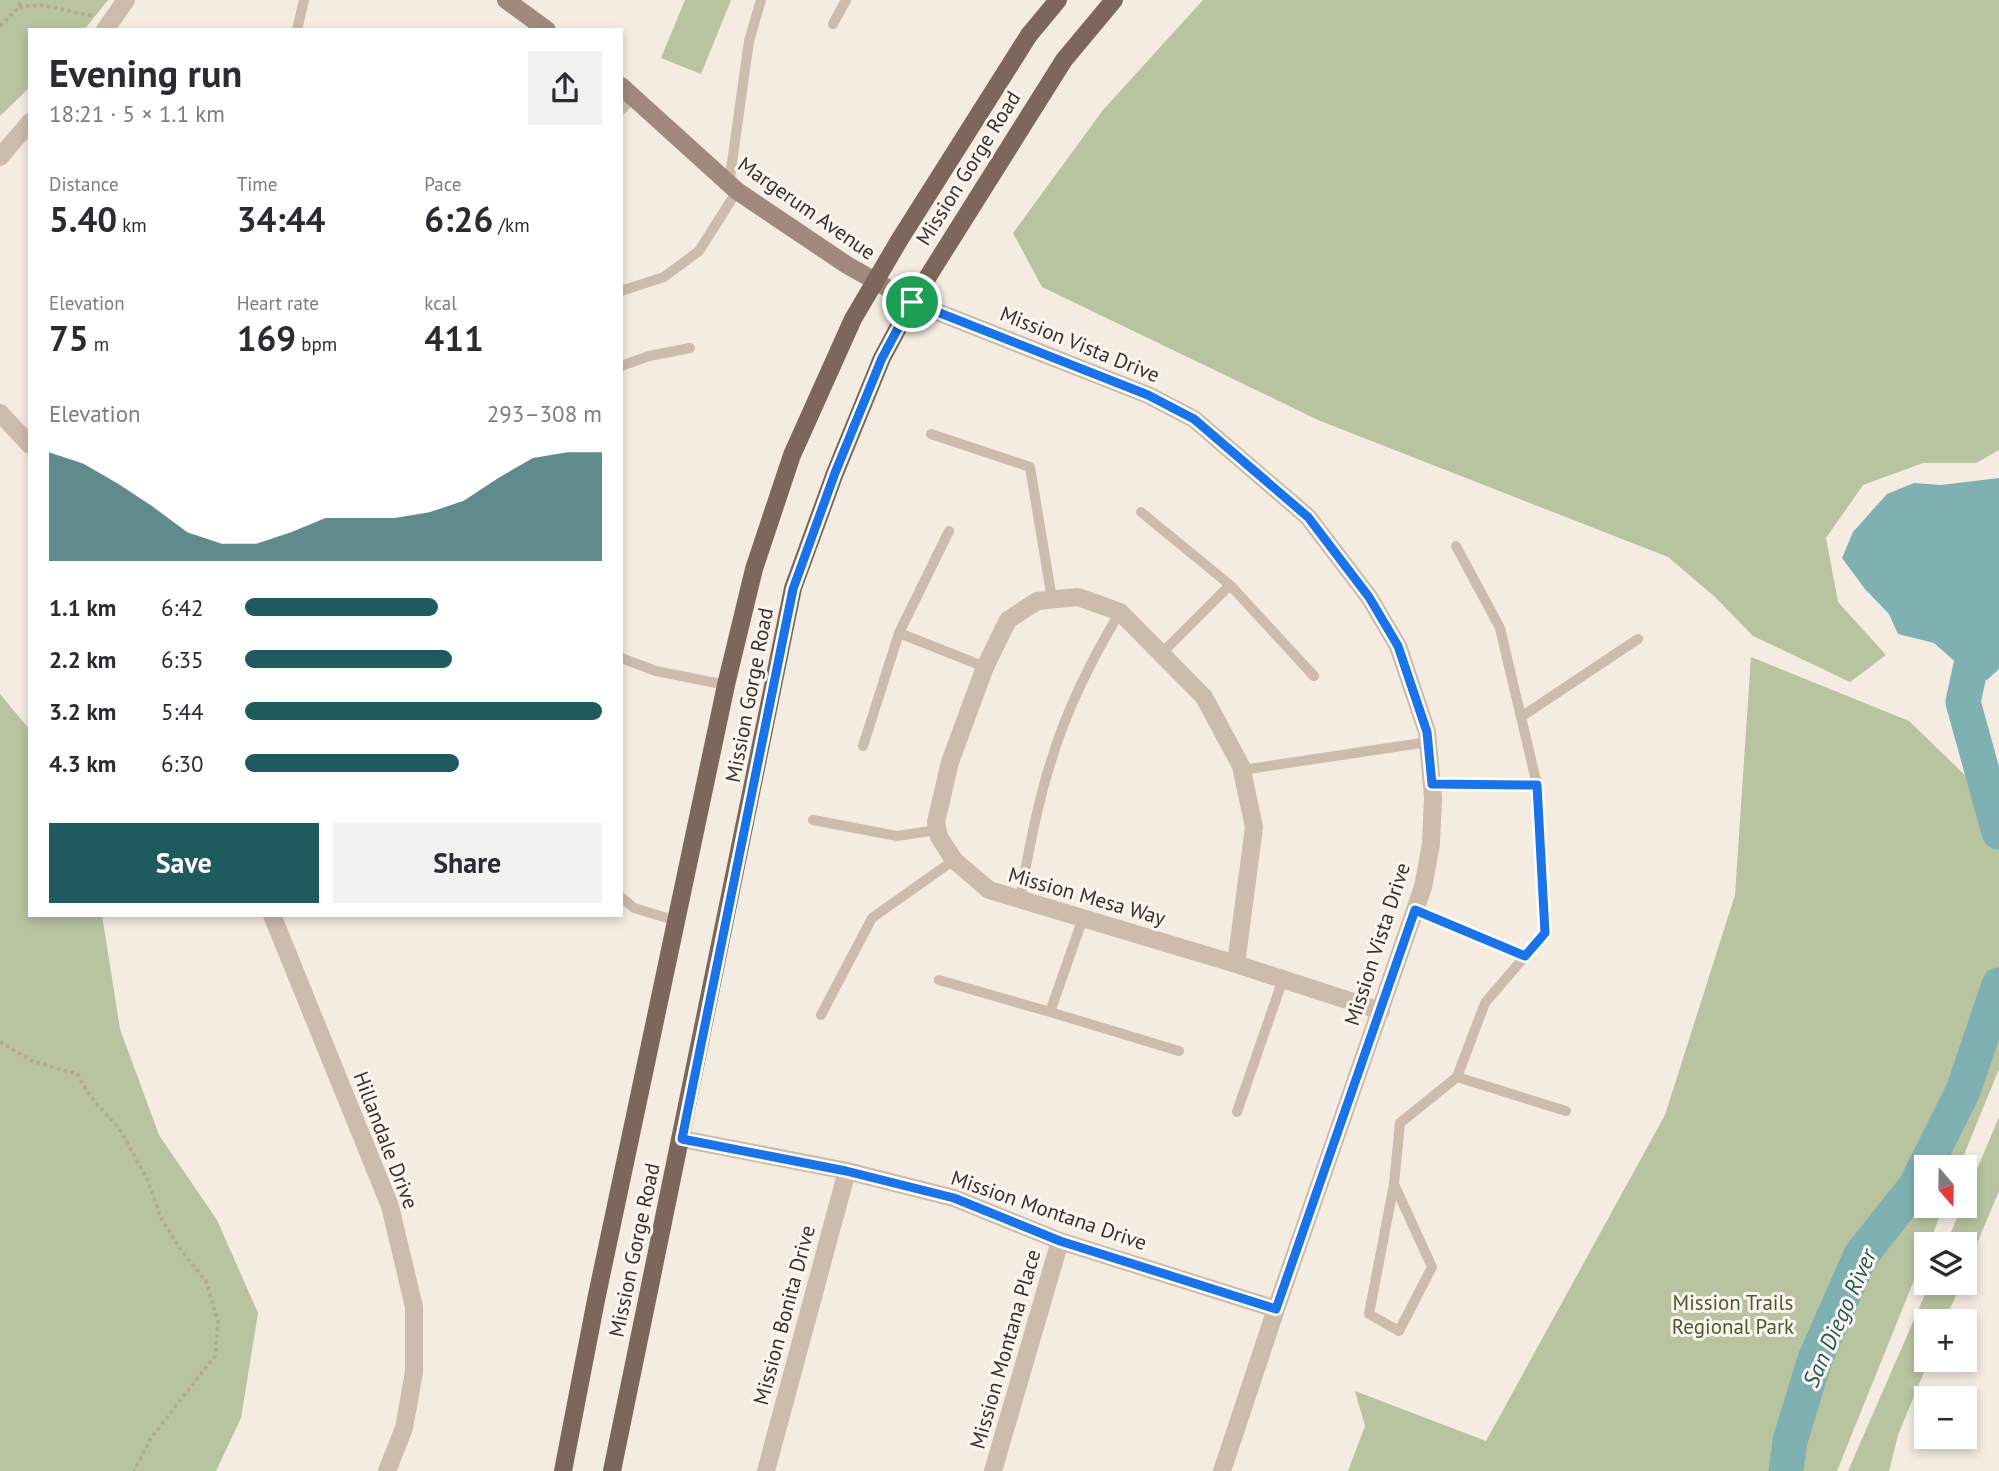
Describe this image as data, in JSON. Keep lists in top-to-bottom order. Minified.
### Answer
{"streets":{"main road":["Mission Gorge Road"],"street":["Margerum Avenue","Mission Vista Drive","Mission Mesa Way","Hillandale Drive","Mission Montana Drive","Mission Bonita Drive","Mission Montana Place"]},"crossings":[["Mission Gorge Road","Margerum Avenue"],["Mission Gorge Road","Mission Vista Drive"],["Mission Gorge Road","Mission Montana Drive"],["Margerum Avenue","Mission Vista Drive"],["Mission Vista Drive","Mission Mesa Way"],["Mission Vista Drive","Mission Montana Drive"],["Mission Montana Drive","Mission Bonita Drive"],["Mission Montana Drive","Mission Montana Place"]],"water":["San Diego River"],"parks":["Mission Trails Regional Park"],"north":"bottom","page":{"heading":["Evening run","18:21 · 5 × 1.1 km"],"stats":[["Distance","5.40 km"],["Time","34:44"],["Pace","6:26 /km"],["Elevation","75 m"],["Heart rate","169 bpm"],["kcal","411"]],"chart":["Elevation","293–308 m"],"list":[{"name":"1.1 km","note":"6:42"},{"name":"2.2 km","note":"6:35"},{"name":"3.2 km","note":"5:44"},{"name":"4.3 km","note":"6:30"}],"buttons":["Save","Share"],"map_buttons":["+","−"]}}
